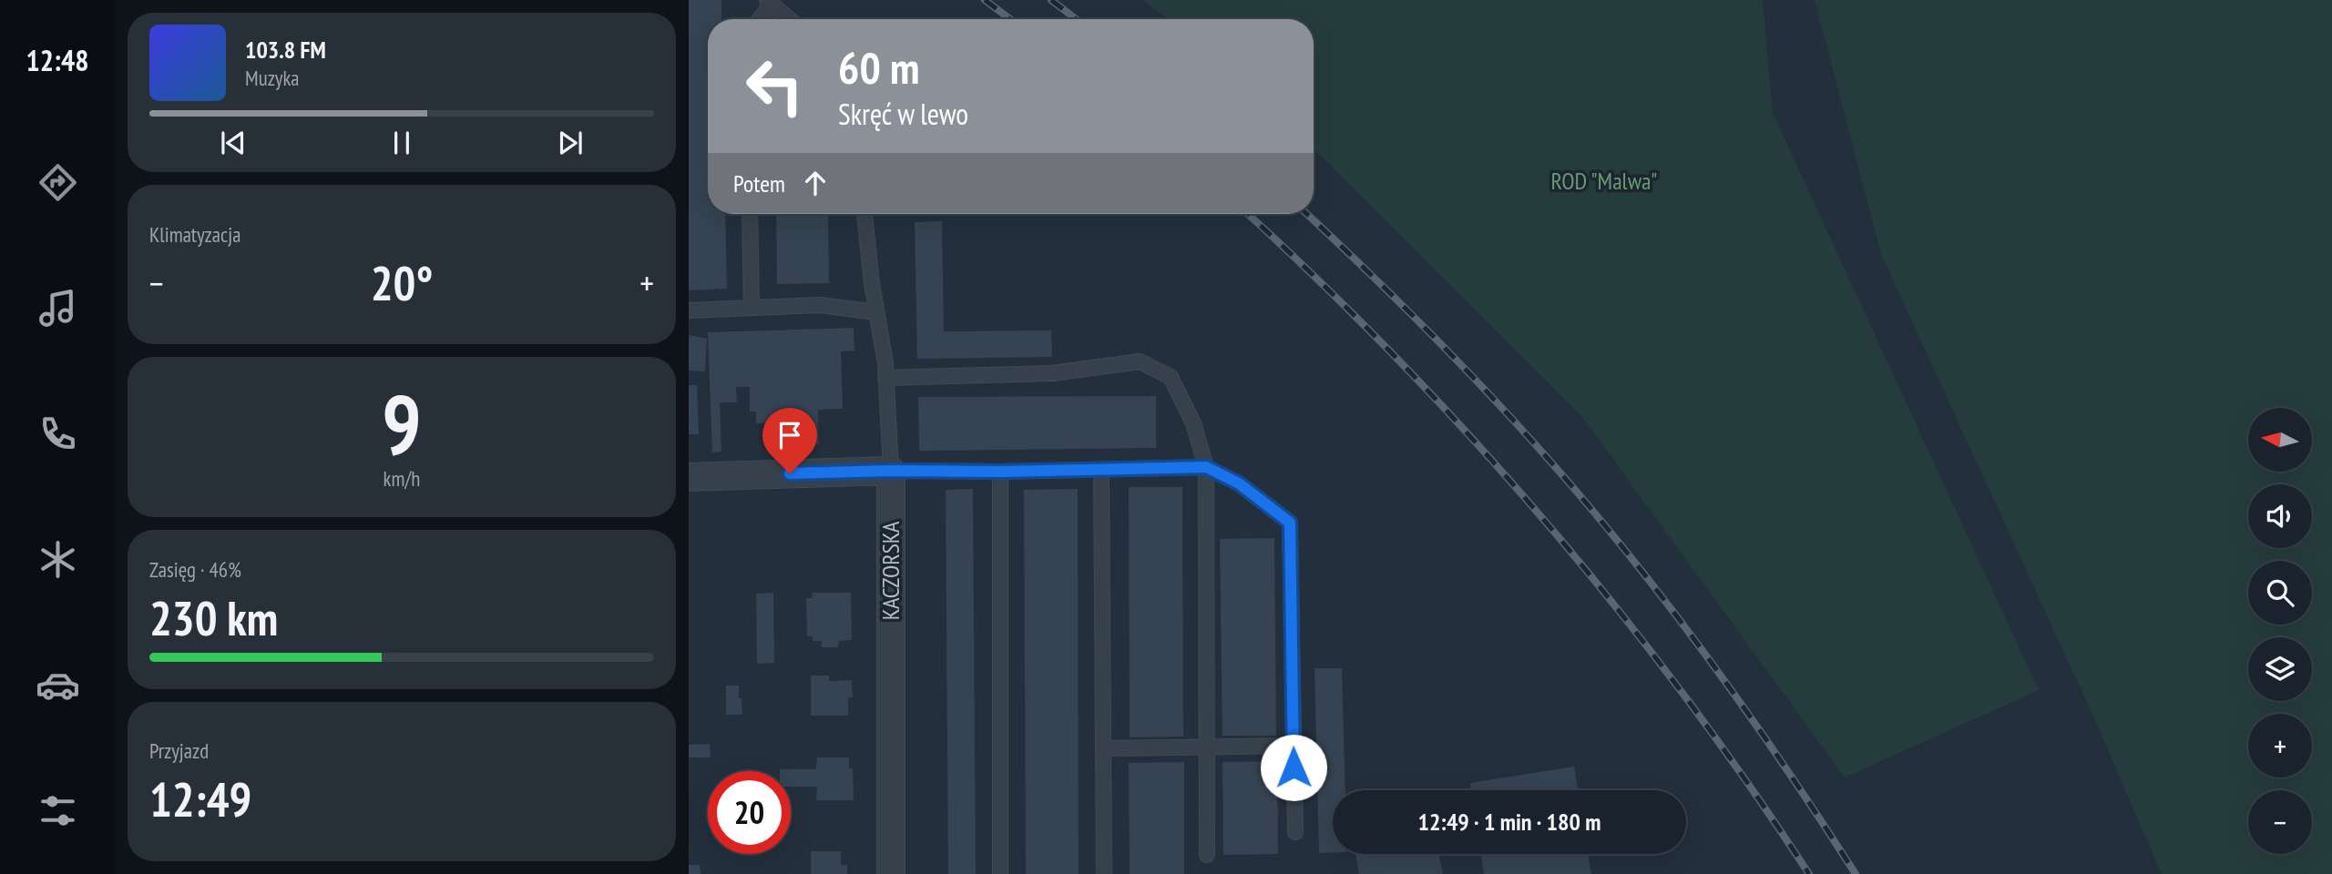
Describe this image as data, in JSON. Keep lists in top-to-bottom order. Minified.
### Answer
{"streets":{"street":["KACZORSKA"]},"parks":["ROD \"Malwa\""],"north":"left","page":{"tabs":"12:48","turn":["60 m","Skręć w lewo"],"song":["103.8 FM","Muzyka"],"then":"Potem","tile":["Klimatyzacja",["9","km/h"],["Zasięg · 46%","230 km"],["Przyjazd","12:49"]],"heat":["−","20°","+"],"map_buttons":["+","−"],"limit":"20","trip":"12:49 · 1 min · 180 m"}}
